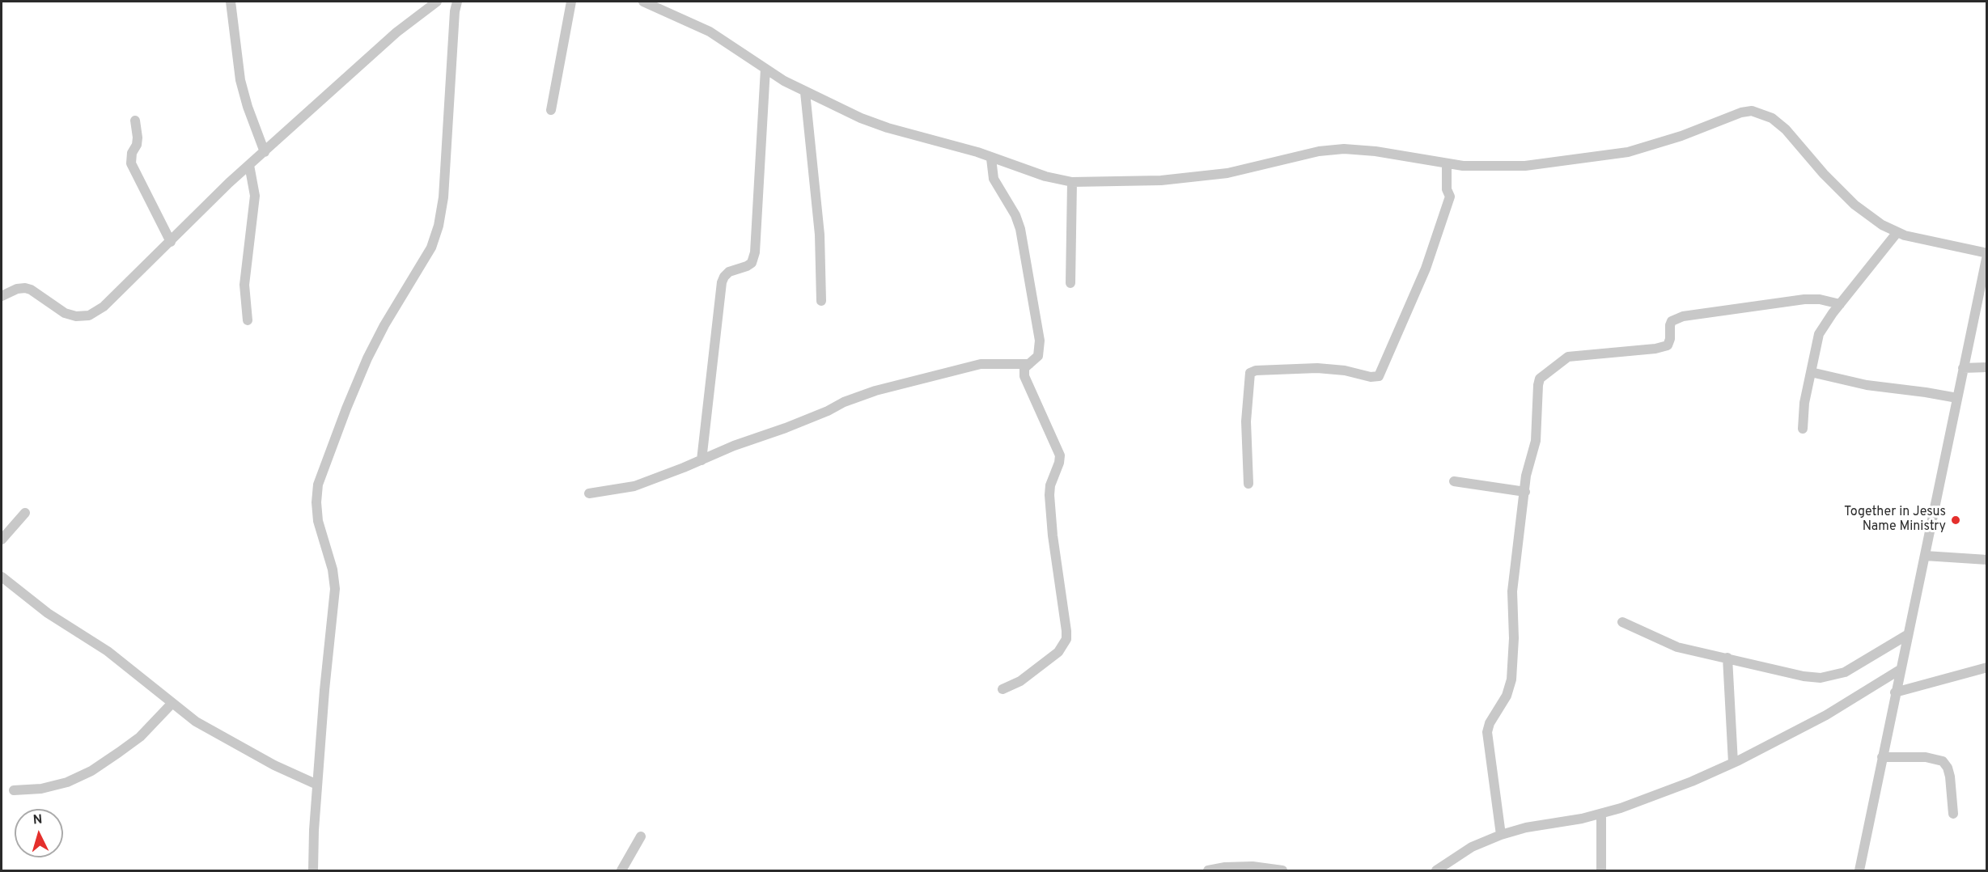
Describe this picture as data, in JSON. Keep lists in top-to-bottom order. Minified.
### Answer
{"places":["Together in Jesus Name Ministry"],"north":"top"}
